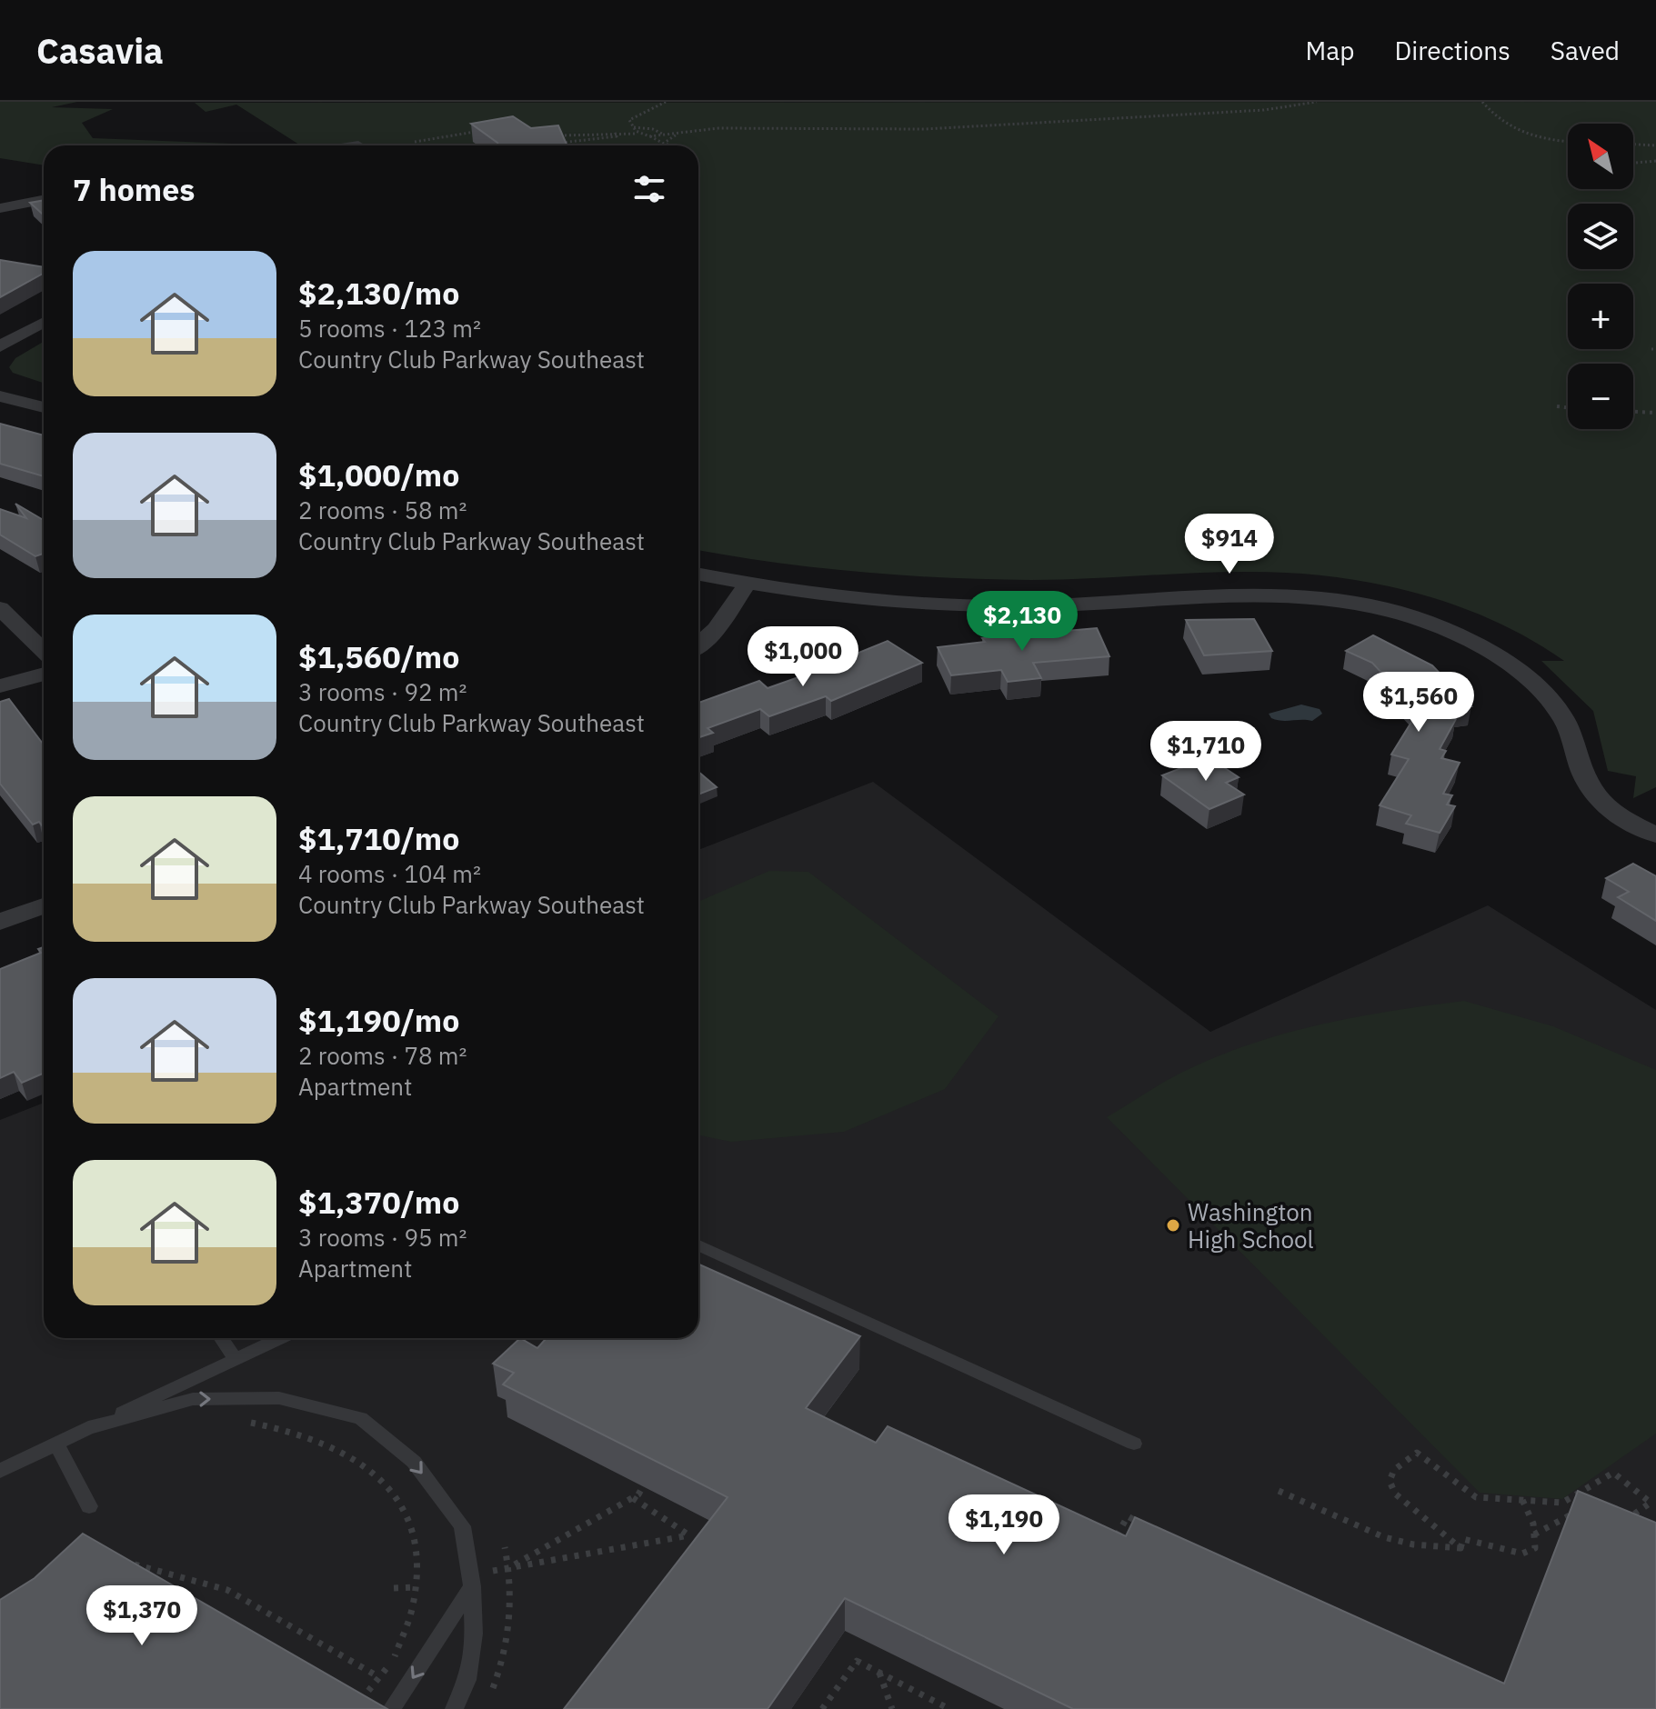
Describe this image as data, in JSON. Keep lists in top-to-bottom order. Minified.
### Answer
{"places":["Washington High School"],"north":"top left","page":{"header":"Casavia","nav":["Map","Directions","Saved"],"map_buttons":["+","−"],"heading":"7 homes","list":[{"name":"$2,130/mo","note":"5 rooms · 123 m² · Country Club Parkway Southeast"},{"name":"$1,000/mo","note":"2 rooms · 58 m² · Country Club Parkway Southeast"},{"name":"$1,560/mo","note":"3 rooms · 92 m² · Country Club Parkway Southeast"},{"name":"$1,710/mo","note":"4 rooms · 104 m² · Country Club Parkway Southeast"},{"name":"$1,190/mo","note":"2 rooms · 78 m² · Apartment"},{"name":"$1,370/mo","note":"3 rooms · 95 m² · Apartment"}],"price":["$914","$2,130","$1,000","$1,560","$1,710","$1,190","$1,370"]}}
